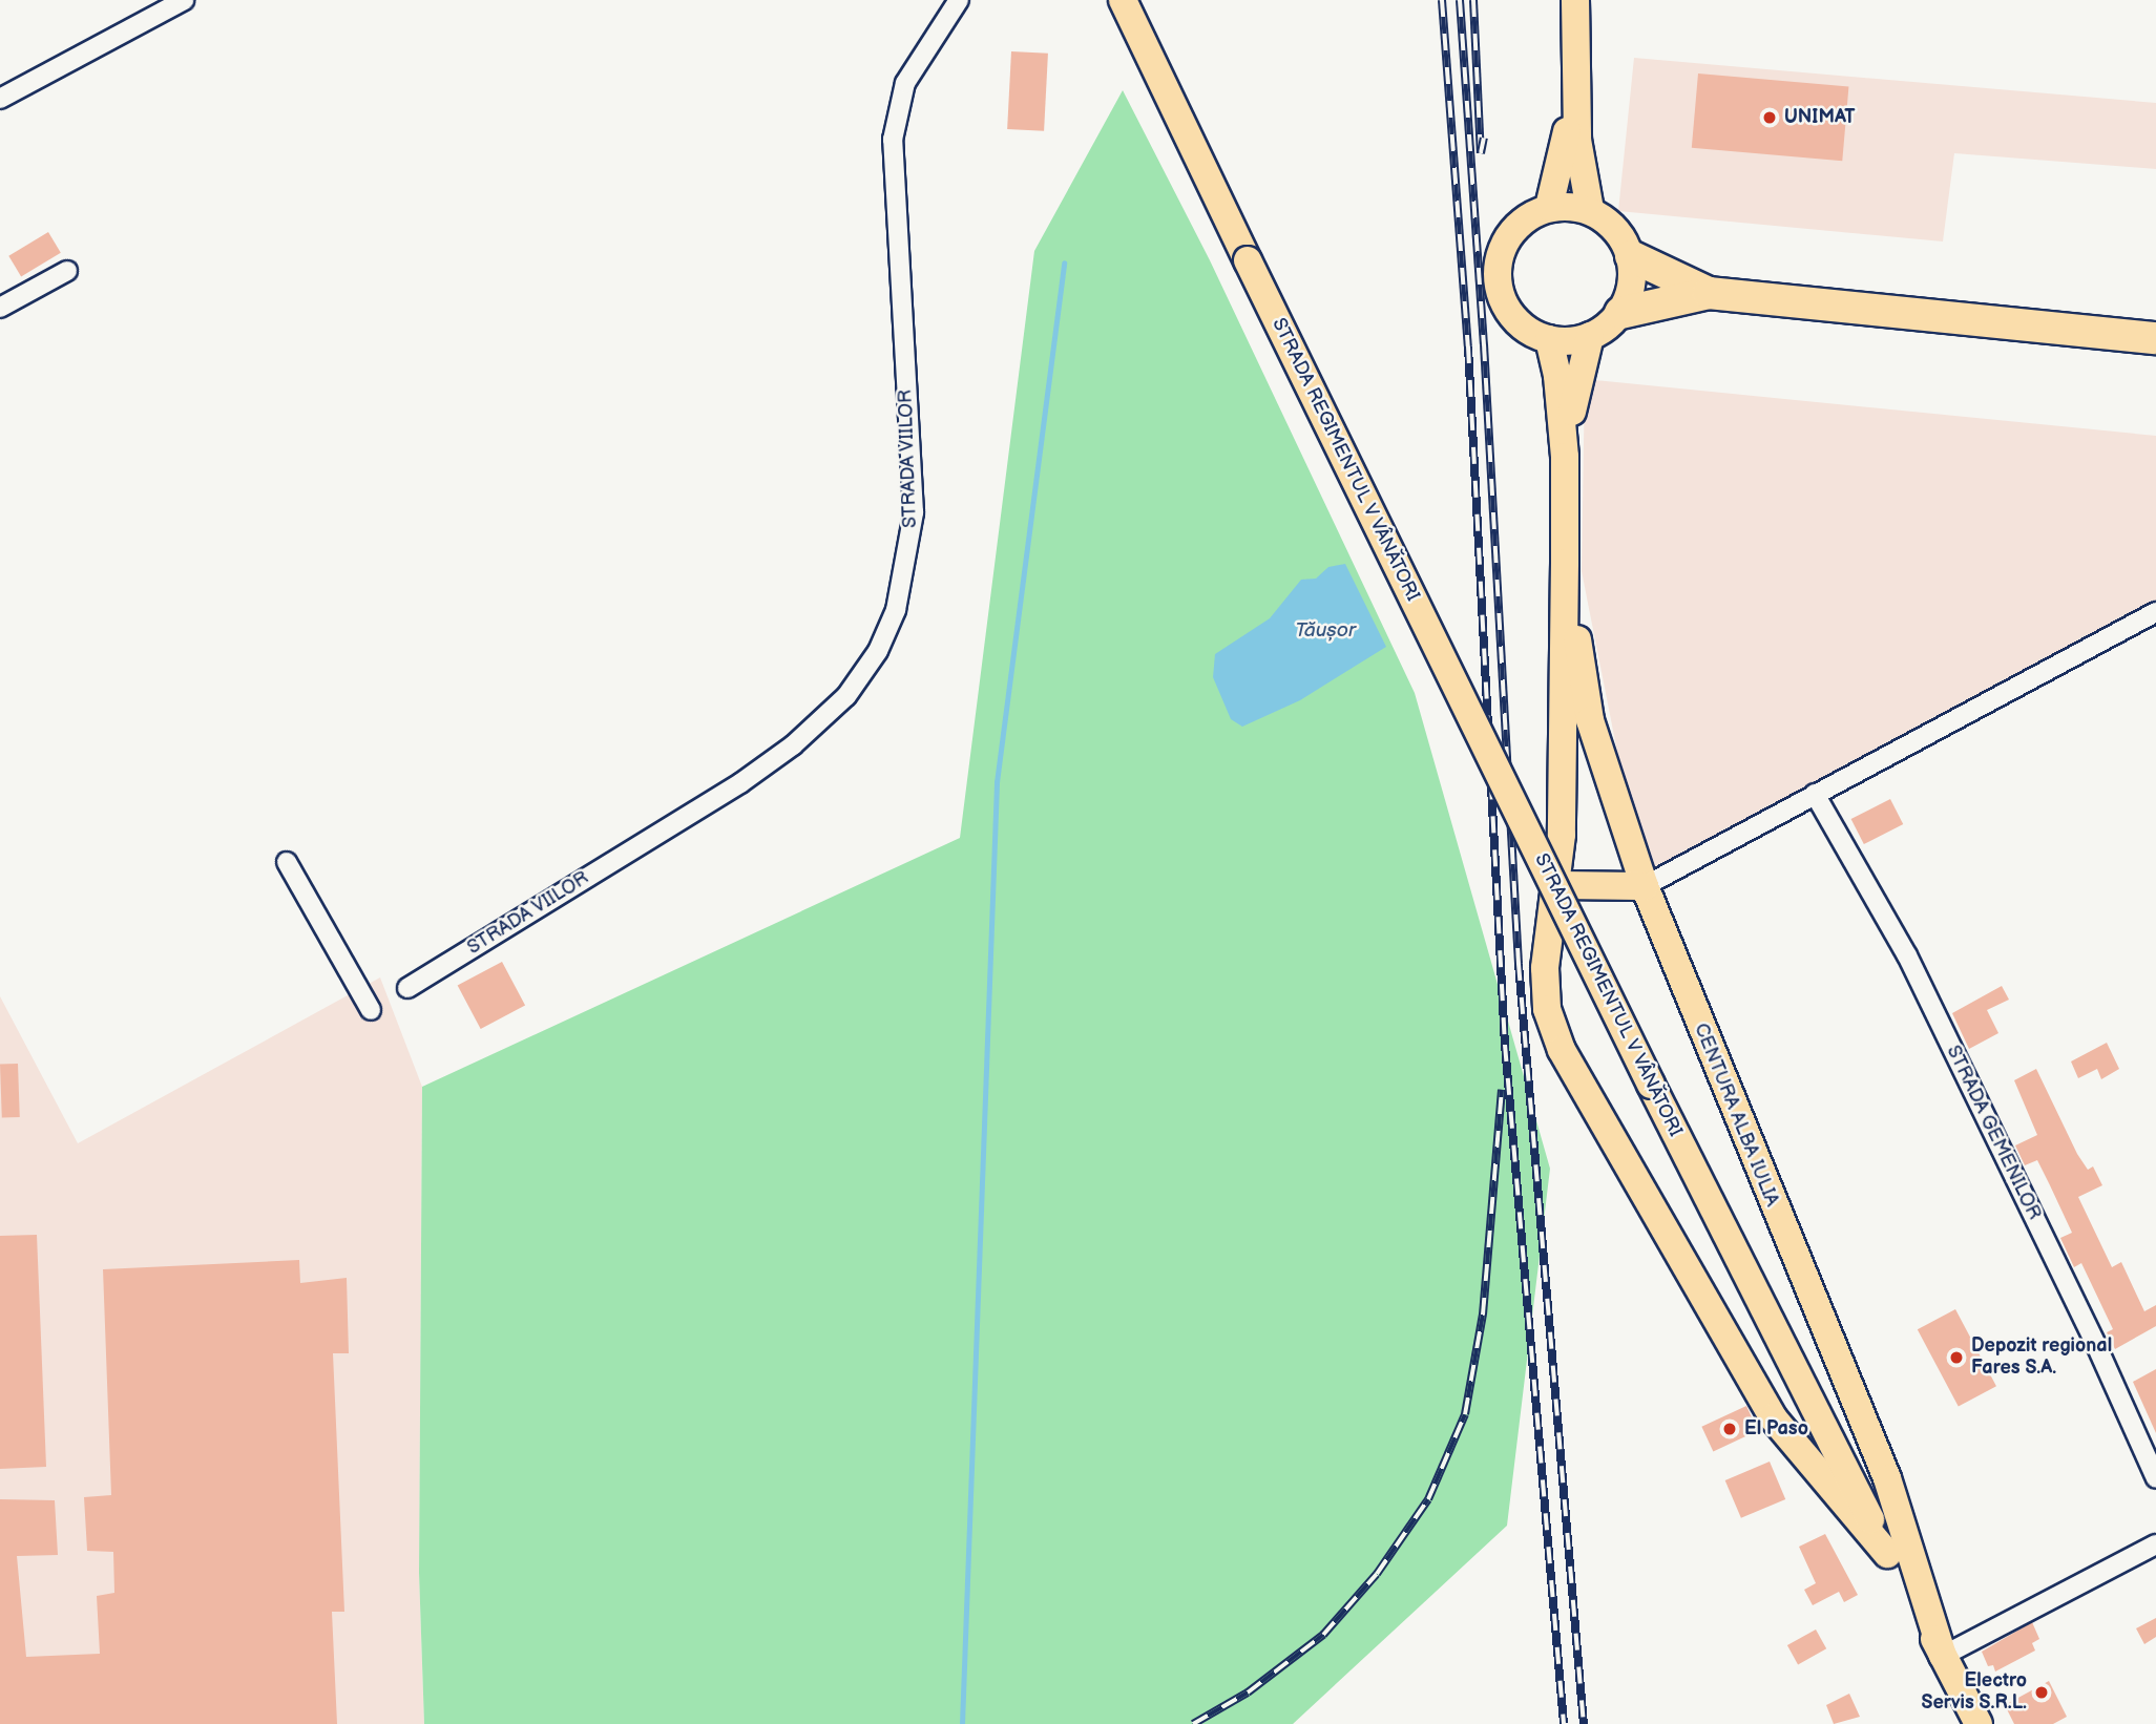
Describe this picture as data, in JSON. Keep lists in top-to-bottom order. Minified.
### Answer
{"streets":{"main road":["STRADA REGIMENTUL V VÂNĂTORI","CENTURA ALBA IULIA"],"street":["STRADA VIILOR","STRADA GEMENILOR"]},"crossings":[["STRADA REGIMENTUL V VÂNĂTORI","CENTURA ALBA IULIA"]],"water":["Tăușor"],"places":["UNIMAT","Depozit regional Fares S.A.","El Paso","Electro Servis S.R.L."]}
